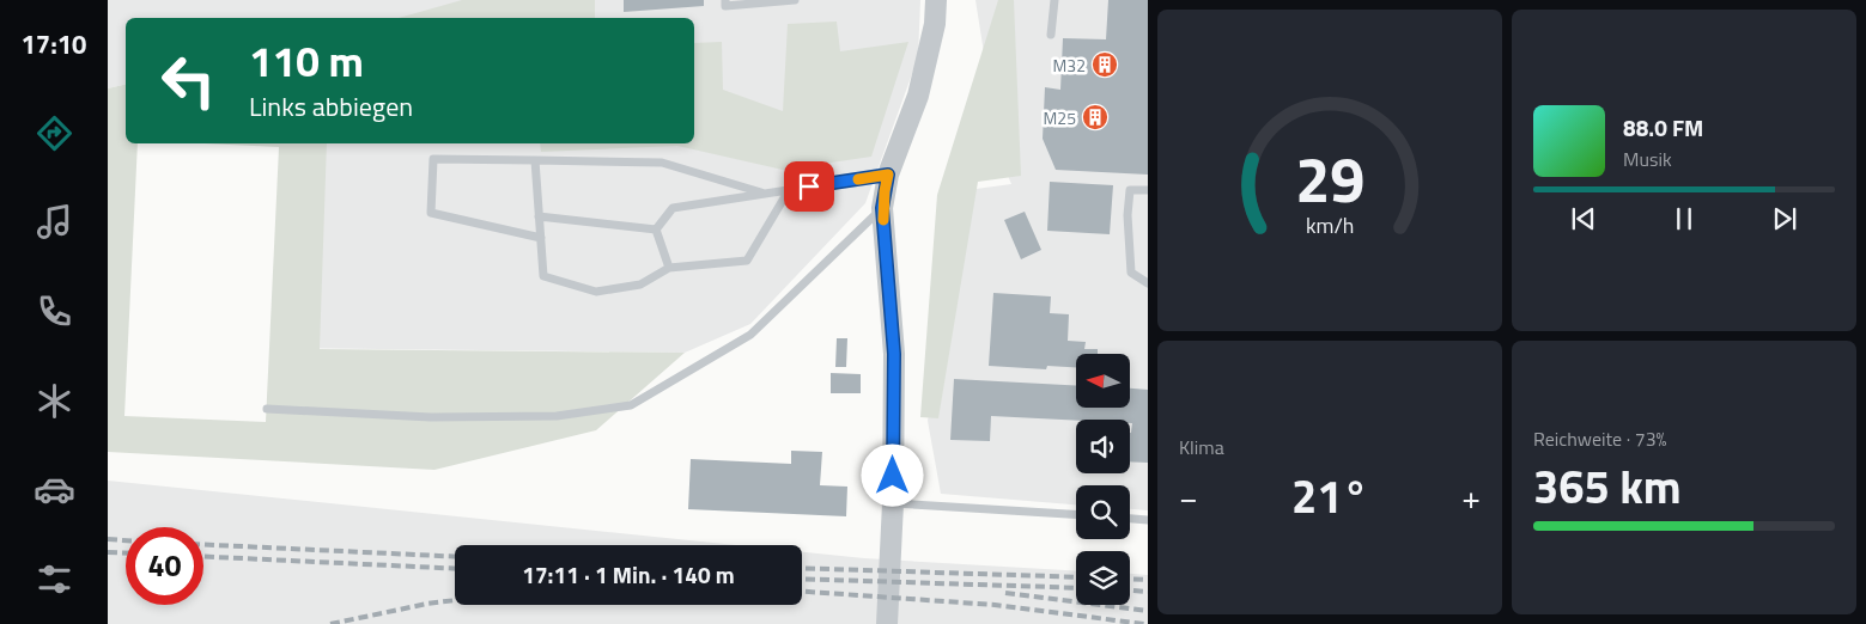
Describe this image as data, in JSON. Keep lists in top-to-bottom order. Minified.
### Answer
{"places":{"building":["M32","M25"]},"north":"left","page":{"tabs":"17:10","turn":["110 m","Links abbiegen"],"song":["88.0 FM","Musik"],"tile":["Klima",["Reichweite · 73%","365 km"]],"heat":["−","21°","+"],"limit":"40","trip":"17:11 · 1 Min. · 140 m","gauge":["29","km/h"]}}
